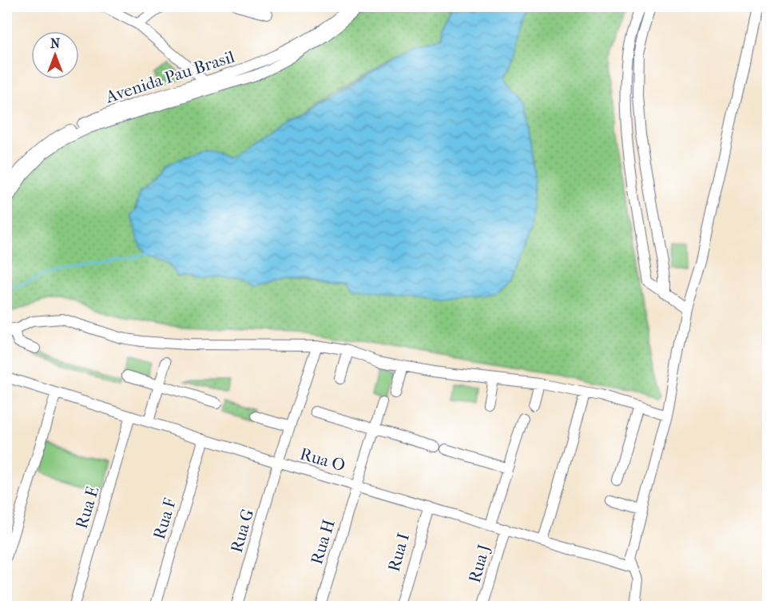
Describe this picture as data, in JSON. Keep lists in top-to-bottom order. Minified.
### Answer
{"streets":{"street":["Avenida Pau Brasil","Rua O","Rua E","Rua F","Rua G","Rua H","Rua I","Rua J"]},"crossings":[["Rua O","Rua E"],["Rua O","Rua F"],["Rua O","Rua G"],["Rua O","Rua H"],["Rua O","Rua I"],["Rua O","Rua J"]],"north":"top"}
